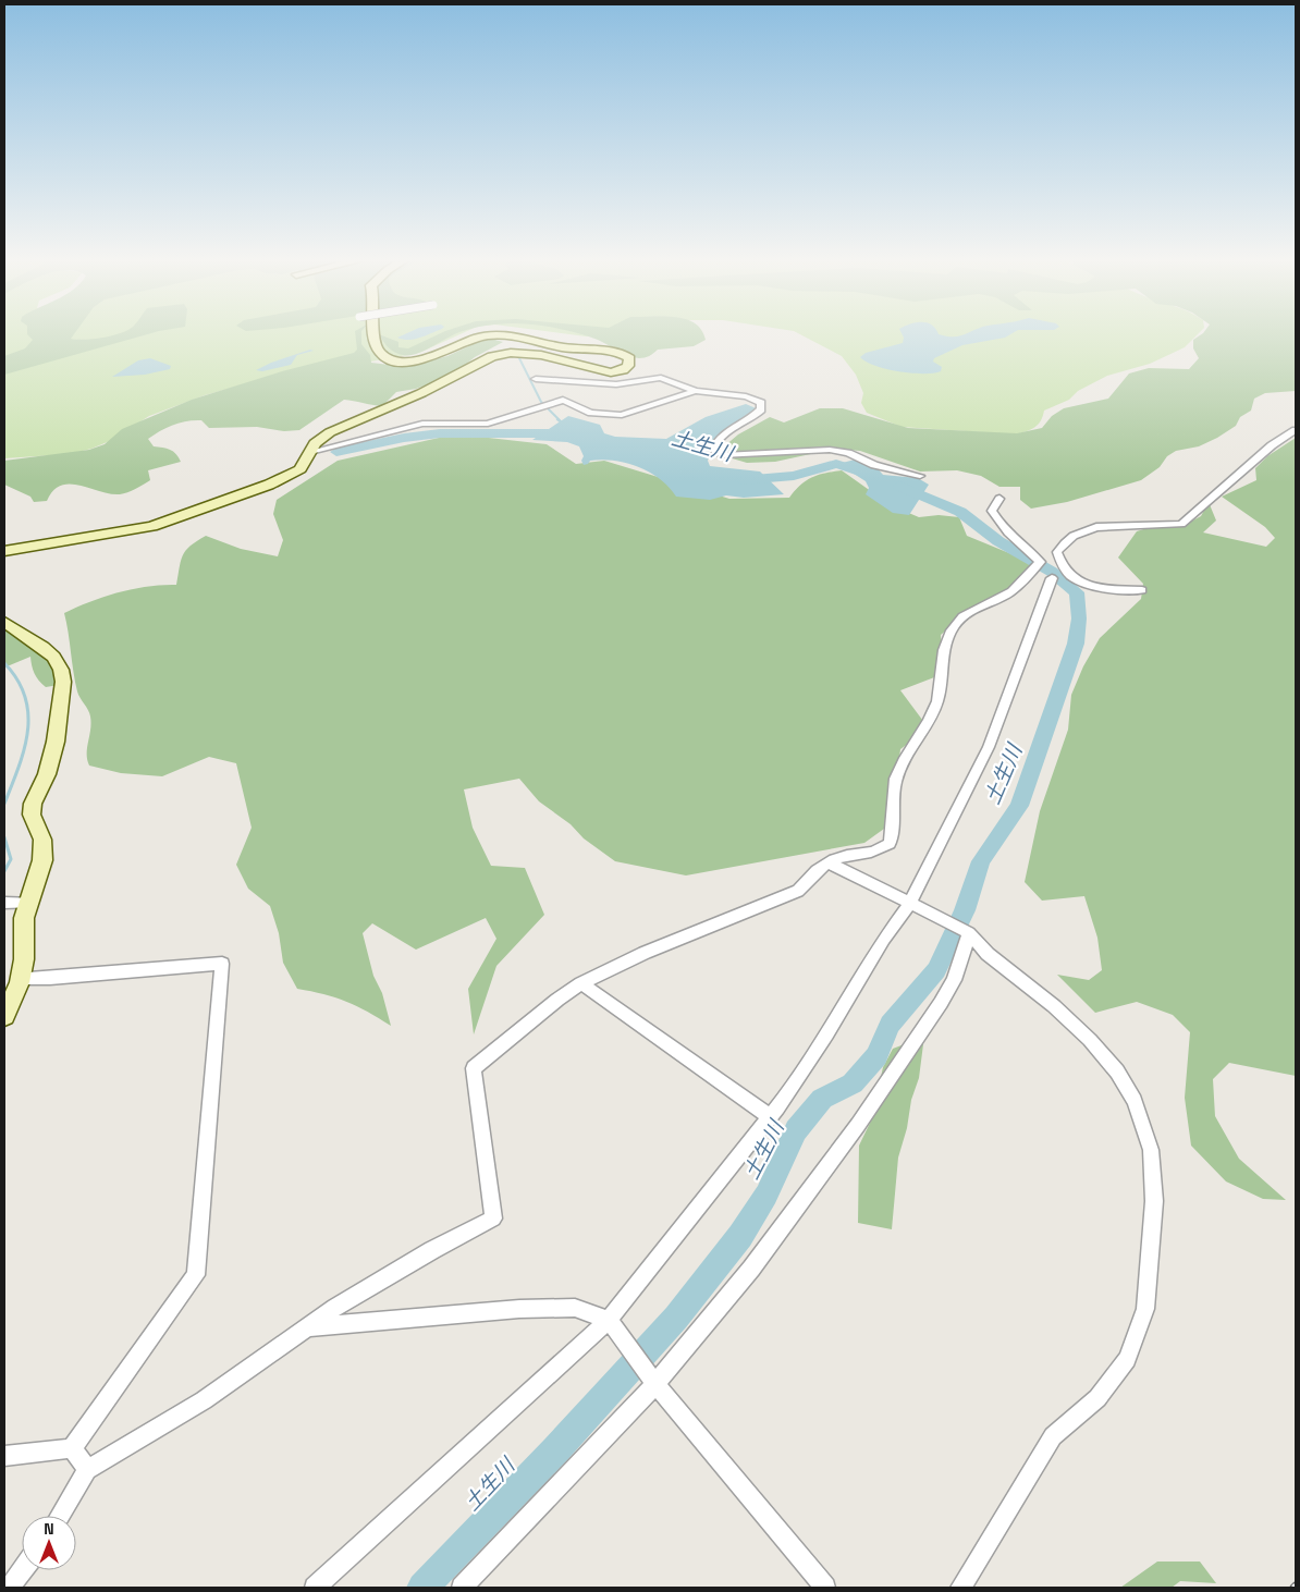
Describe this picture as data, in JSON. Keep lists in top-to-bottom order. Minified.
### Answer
{"water":["土生川"],"north":"top"}
